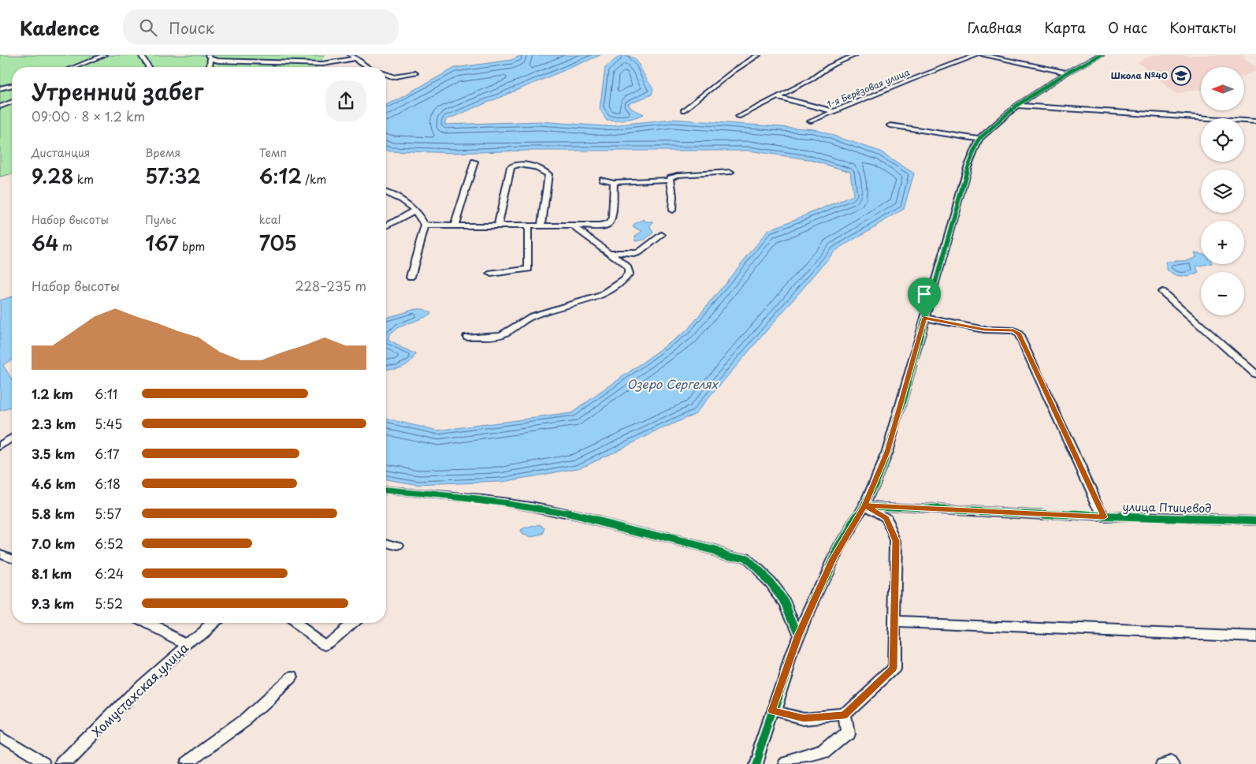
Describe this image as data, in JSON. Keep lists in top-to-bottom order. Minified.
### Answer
{"streets":{"street":["1-я Берёзовая улица","улица Птицевод","Хомустахская улица"]},"water":["Озеро Сергелях"],"places":{"school or university":["Школа №40"]},"north":"left","page":{"header":"Kadence","search":"Поиск","nav":["Главная","Карта","О нас","Контакты"],"map_buttons":["+","−"],"heading":["Утренний забег","09:00 · 8 × 1.2 km"],"stats":[["Дистанция","9.28 km"],["Время","57:32"],["Темп","6:12 /km"],["Набор высоты","64 m"],["Пульс","167 bpm"],["kcal","705"]],"chart":["Набор высоты","228–235 m"],"list":[{"name":"1.2 km","note":"6:11"},{"name":"2.3 km","note":"5:45"},{"name":"3.5 km","note":"6:17"},{"name":"4.6 km","note":"6:18"},{"name":"5.8 km","note":"5:57"},{"name":"7.0 km","note":"6:52"},{"name":"8.1 km","note":"6:24"},{"name":"9.3 km","note":"5:52"}]}}
